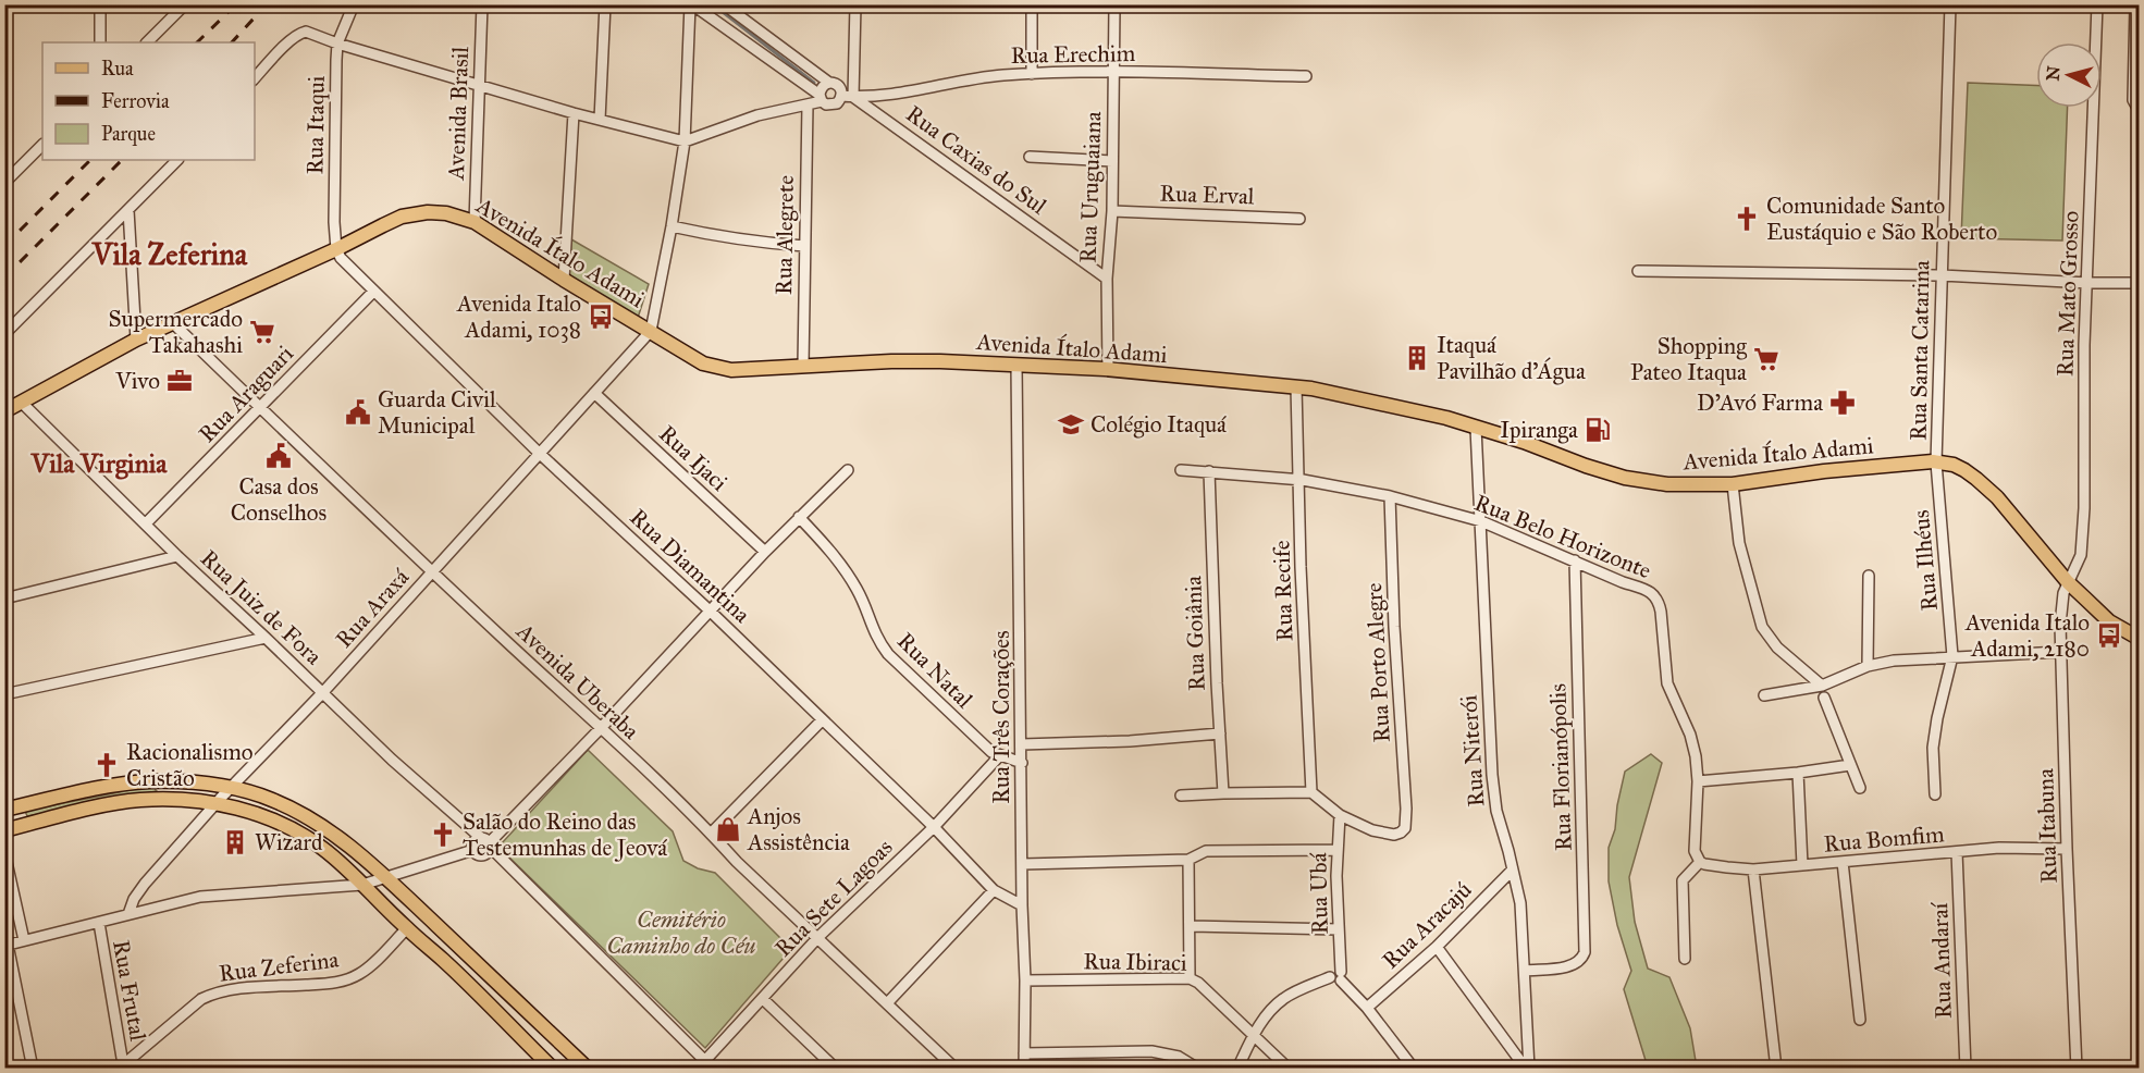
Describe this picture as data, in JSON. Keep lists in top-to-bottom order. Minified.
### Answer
{"streets":{"main road":["Avenida Ítalo Adami"],"street":["Rua Erechim","Avenida Brasil","Rua Itaqui","Rua Caxias do Sul","Rua Uruguaiana","Rua Erval","Rua Alegrete","Rua Mato Grosso","Rua Santa Catarina","Rua Araguari","Rua Ijaci","Rua Belo Horizonte","Rua Ilhéus","Rua Diamantina","Rua Recife","Rua Juiz de Fora","Rua Araxá","Rua Goiânia","Rua Porto Alegre","Rua Natal","Avenida Uberaba","Rua Três Corações","Rua Niterói","Rua Florianópolis","Rua Itabuna","Rua Bomfim","Rua Ubá","Rua Sete Lagoas","Rua Aracajú","Rua Andaraí","Rua Ibiraci","Rua Zeferina","Rua Frutal"]},"crossings":[["Rua Erechim","Rua Caxias do Sul"],["Rua Erechim","Rua Uruguaiana"],["Avenida Brasil","Avenida Ítalo Adami"],["Rua Itaqui","Avenida Ítalo Adami"],["Rua Itaqui","Rua Diamantina"],["Rua Caxias do Sul","Rua Uruguaiana"],["Rua Uruguaiana","Rua Erval"],["Rua Uruguaiana","Avenida Ítalo Adami"],["Rua Alegrete","Avenida Ítalo Adami"],["Avenida Ítalo Adami","Rua Mato Grosso"],["Avenida Ítalo Adami","Rua Santa Catarina"],["Avenida Ítalo Adami","Rua Ilhéus"],["Avenida Ítalo Adami","Rua Diamantina"],["Avenida Ítalo Adami","Rua Recife"],["Avenida Ítalo Adami","Rua Juiz de Fora"],["Avenida Ítalo Adami","Rua Araxá"],["Avenida Ítalo Adami","Avenida Uberaba"],["Avenida Ítalo Adami","Rua Três Corações"],["Avenida Ítalo Adami","Rua Niterói"],["Avenida Ítalo Adami","Rua Itabuna"],["Rua Mato Grosso","Rua Itabuna"],["Rua Santa Catarina","Rua Ilhéus"],["Rua Araguari","Rua Diamantina"],["Rua Araguari","Rua Juiz de Fora"],["Rua Araguari","Avenida Uberaba"],["Rua Ijaci","Rua Araxá"],["Rua Belo Horizonte","Rua Recife"],["Rua Belo Horizonte","Rua Goiânia"],["Rua Belo Horizonte","Rua Porto Alegre"],["Rua Belo Horizonte","Rua Niterói"],["Rua Belo Horizonte","Rua Florianópolis"],["Rua Belo Horizonte","Rua Bomfim"],["Rua Diamantina","Rua Araxá"],["Rua Diamantina","Rua Três Corações"],["Rua Diamantina","Rua Sete Lagoas"],["Rua Juiz de Fora","Rua Araxá"],["Rua Araxá","Avenida Uberaba"],["Rua Porto Alegre","Rua Ubá"],["Rua Natal","Rua Três Corações"],["Rua Natal","Rua Sete Lagoas"],["Avenida Uberaba","Rua Sete Lagoas"],["Rua Três Corações","Rua Ibiraci"],["Rua Niterói","Rua Florianópolis"],["Rua Niterói","Rua Aracajú"],["Rua Itabuna","Rua Bomfim"],["Rua Bomfim","Rua Andaraí"],["Rua Zeferina","Rua Frutal"]],"districts":["Vila Zeferina","Vila Virginia"],"parks":["Cemitério Caminho do Céu"],"places":{"church":["Comunidade Santo Eustáquio e São Roberto","Racionalismo Cristão","Salão do Reino das Testemunhas de Jeová"],"bus stop":["Avenida Italo Adami, 1038","Avenida Italo Adami, 2180"],"supermarket":["Supermercado Takahashi","Shopping Pateo Itaqua"],"building":["Itaquá Pavilhão d'Água","Wizard"],"office":["Vivo"],"pharmacy":["D'Avó Farma"],"public building":["Guarda Civil Municipal","Casa dos Conselhos"],"school or university":["Colégio Itaquá"],"fuel station":["Ipiranga"],"shop":["Anjos Assistência"]},"legend":["Rua","Ferrovia","Parque"],"north":"left"}
